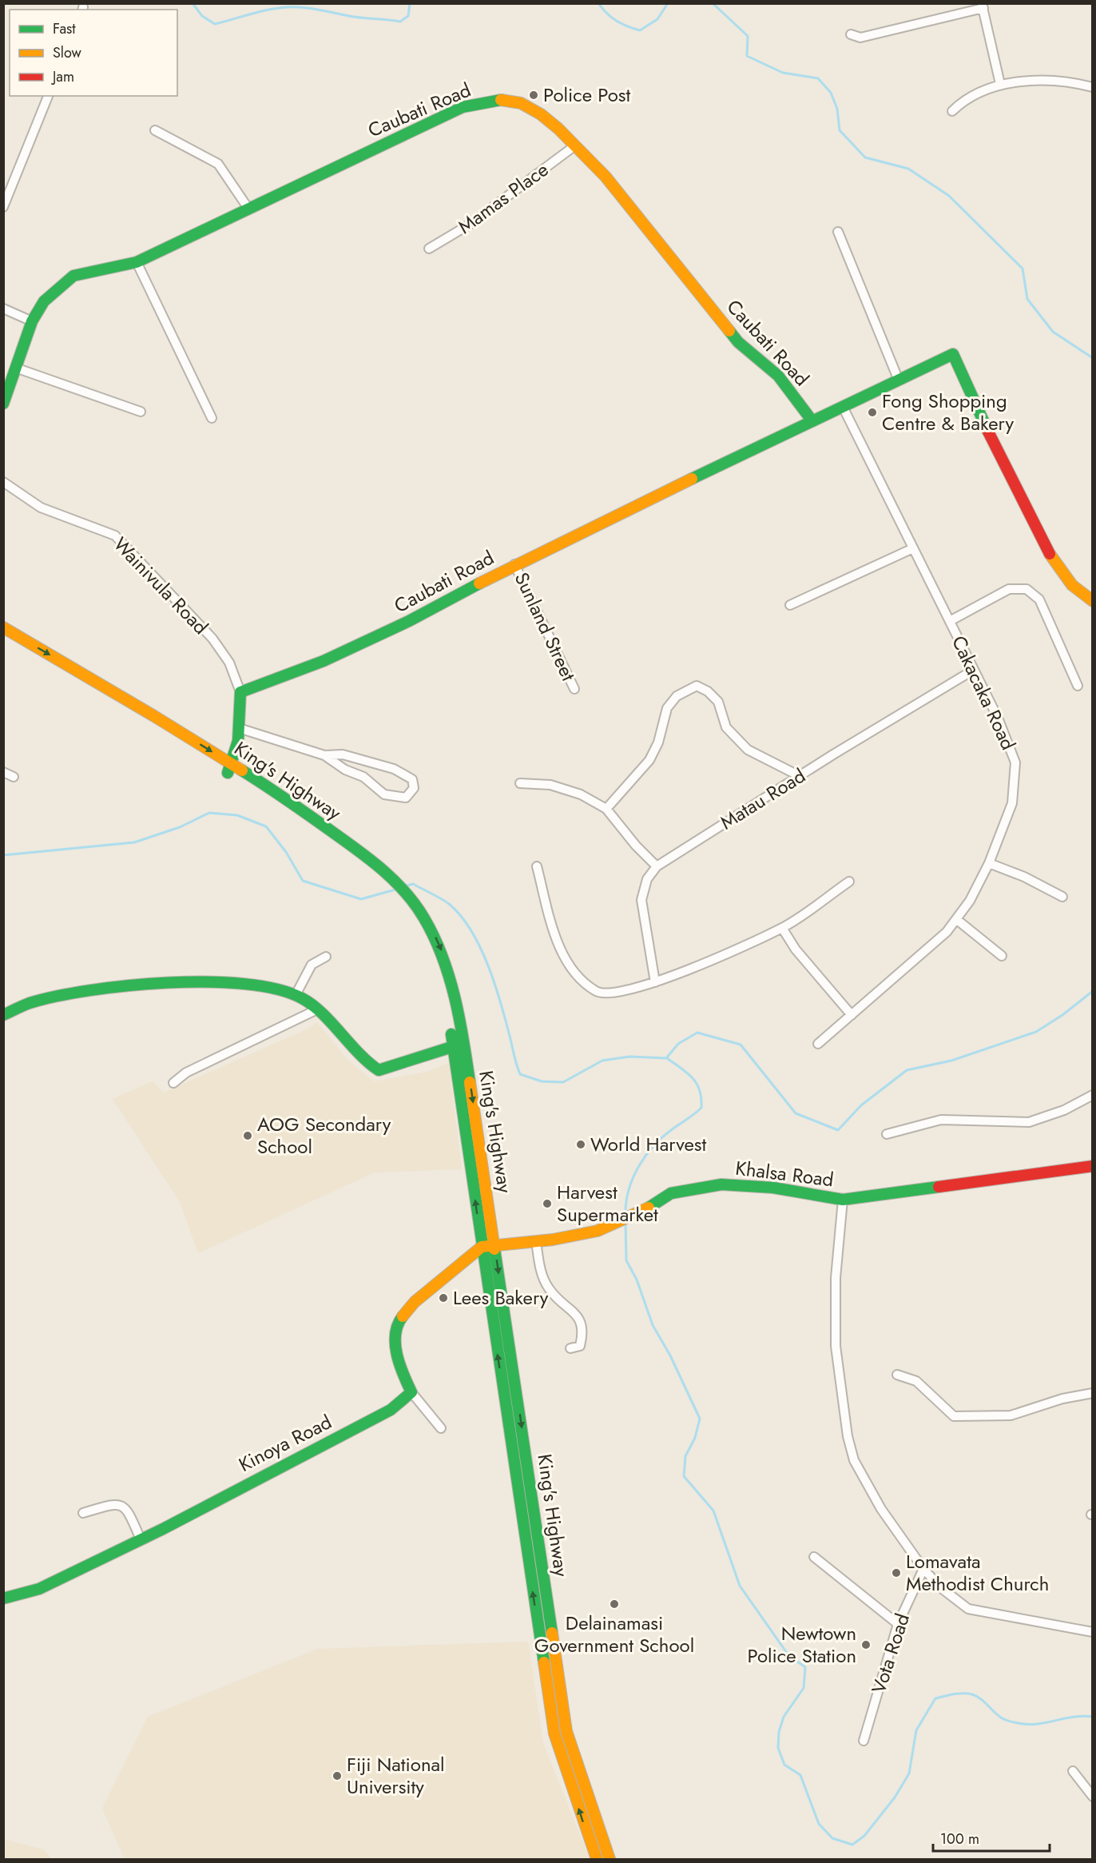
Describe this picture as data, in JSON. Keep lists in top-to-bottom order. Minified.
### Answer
{"streets":{"main road":["Caubati Road","King's Highway","Khalsa Road","Kinoya Road"],"street":["Mamas Place","Wainivula Road","Sunland Street","Cakacaka Road","Matau Road","Vota Road"]},"crossings":[["Caubati Road","Mamas Place"],["Caubati Road","Wainivula Road"],["Caubati Road","Sunland Street"],["Caubati Road","Cakacaka Road"],["Cakacaka Road","Matau Road"],["King's Highway","Khalsa Road"]],"places":["Police Post","Fong Shopping Centre & Bakery","AOG Secondary School","World Harvest","Harvest Supermarket","Lees Bakery","Lomavata Methodist Church","Delainamasi Government School","Newtown Police Station","Fiji National University"],"legend":["Fast","Slow","Jam"],"scale_bar":"100 m"}
